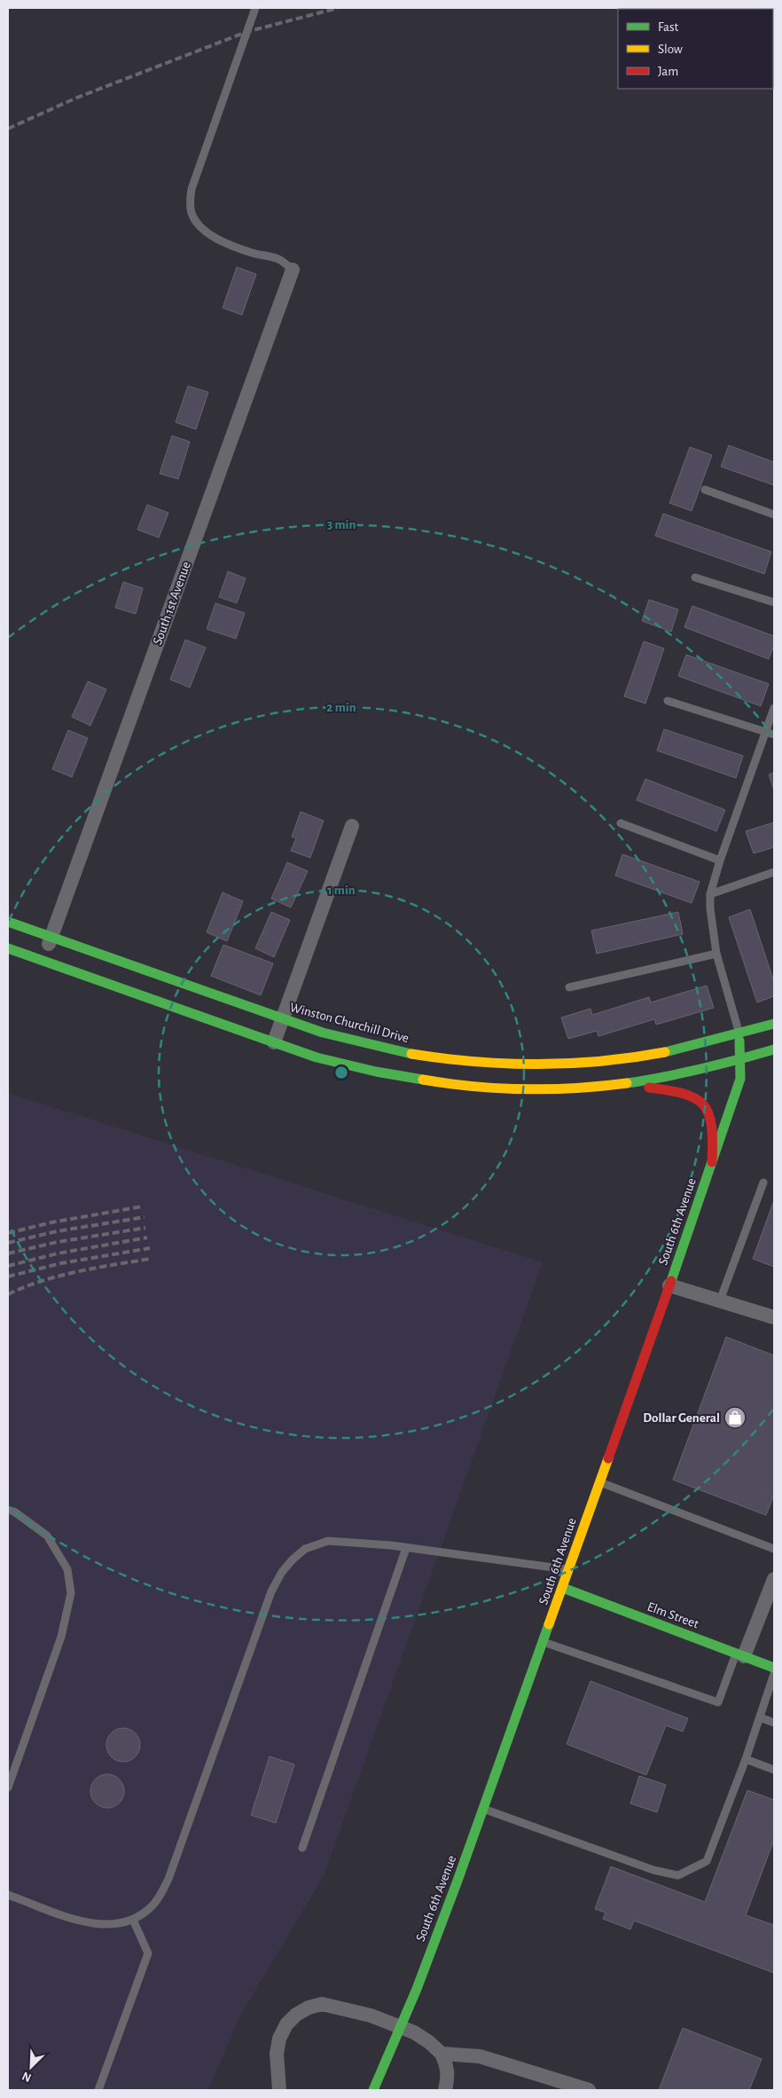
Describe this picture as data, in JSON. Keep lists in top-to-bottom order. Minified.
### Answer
{"streets":{"main road":["Winston Churchill Drive","South 6th Avenue","Elm Street"],"street":["South 1st Avenue"]},"crossings":[["South 1st Avenue","Winston Churchill Drive"],["Winston Churchill Drive","South 6th Avenue"],["South 6th Avenue","Elm Street"]],"places":{"shop":["Dollar General"]},"legend":["Fast","Slow","Jam"],"north":"bottom left","rings":["3 min","2 min","1 min"]}
